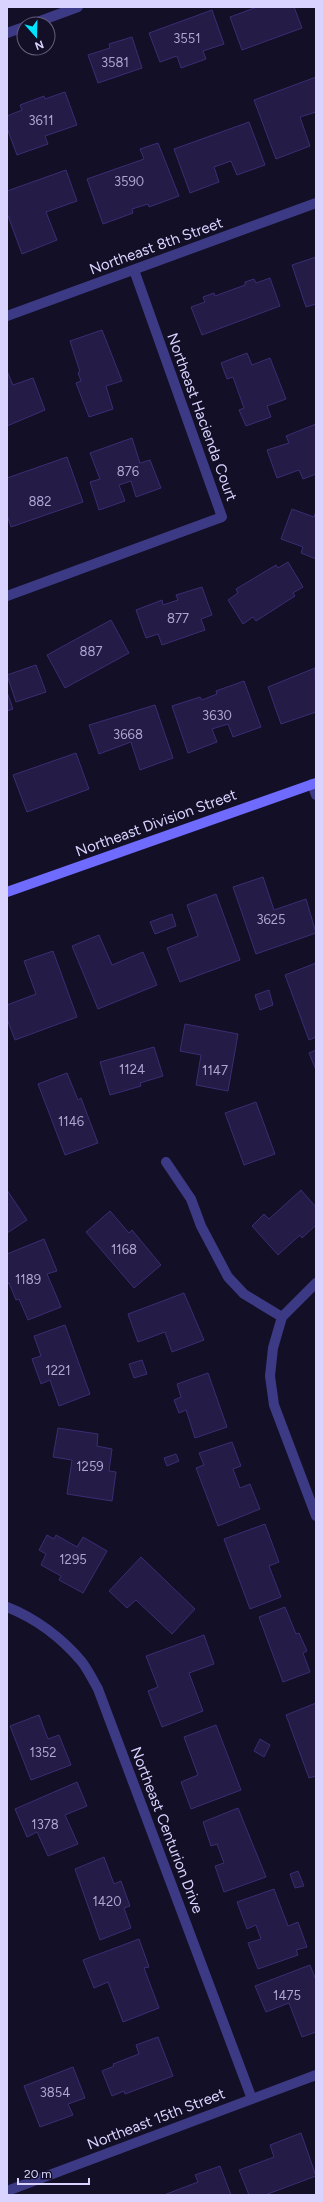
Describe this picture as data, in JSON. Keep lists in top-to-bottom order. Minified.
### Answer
{"streets":{"street":["Northeast 8th Street","Northeast Hacienda Court","Northeast Division Street","Northeast Centurion Drive","Northeast 15th Street"]},"crossings":[["Northeast 8th Street","Northeast Hacienda Court"],["Northeast Centurion Drive","Northeast 15th Street"]],"house_numbers":["3551","3581","3611","3590","876","882","877","887","3630","3668","3625","1124","1147","1146","1168","1189","1221","1259","1295","1352","1378","1420","1475","3854"],"scale_bar":"20 m","north":"bottom"}
